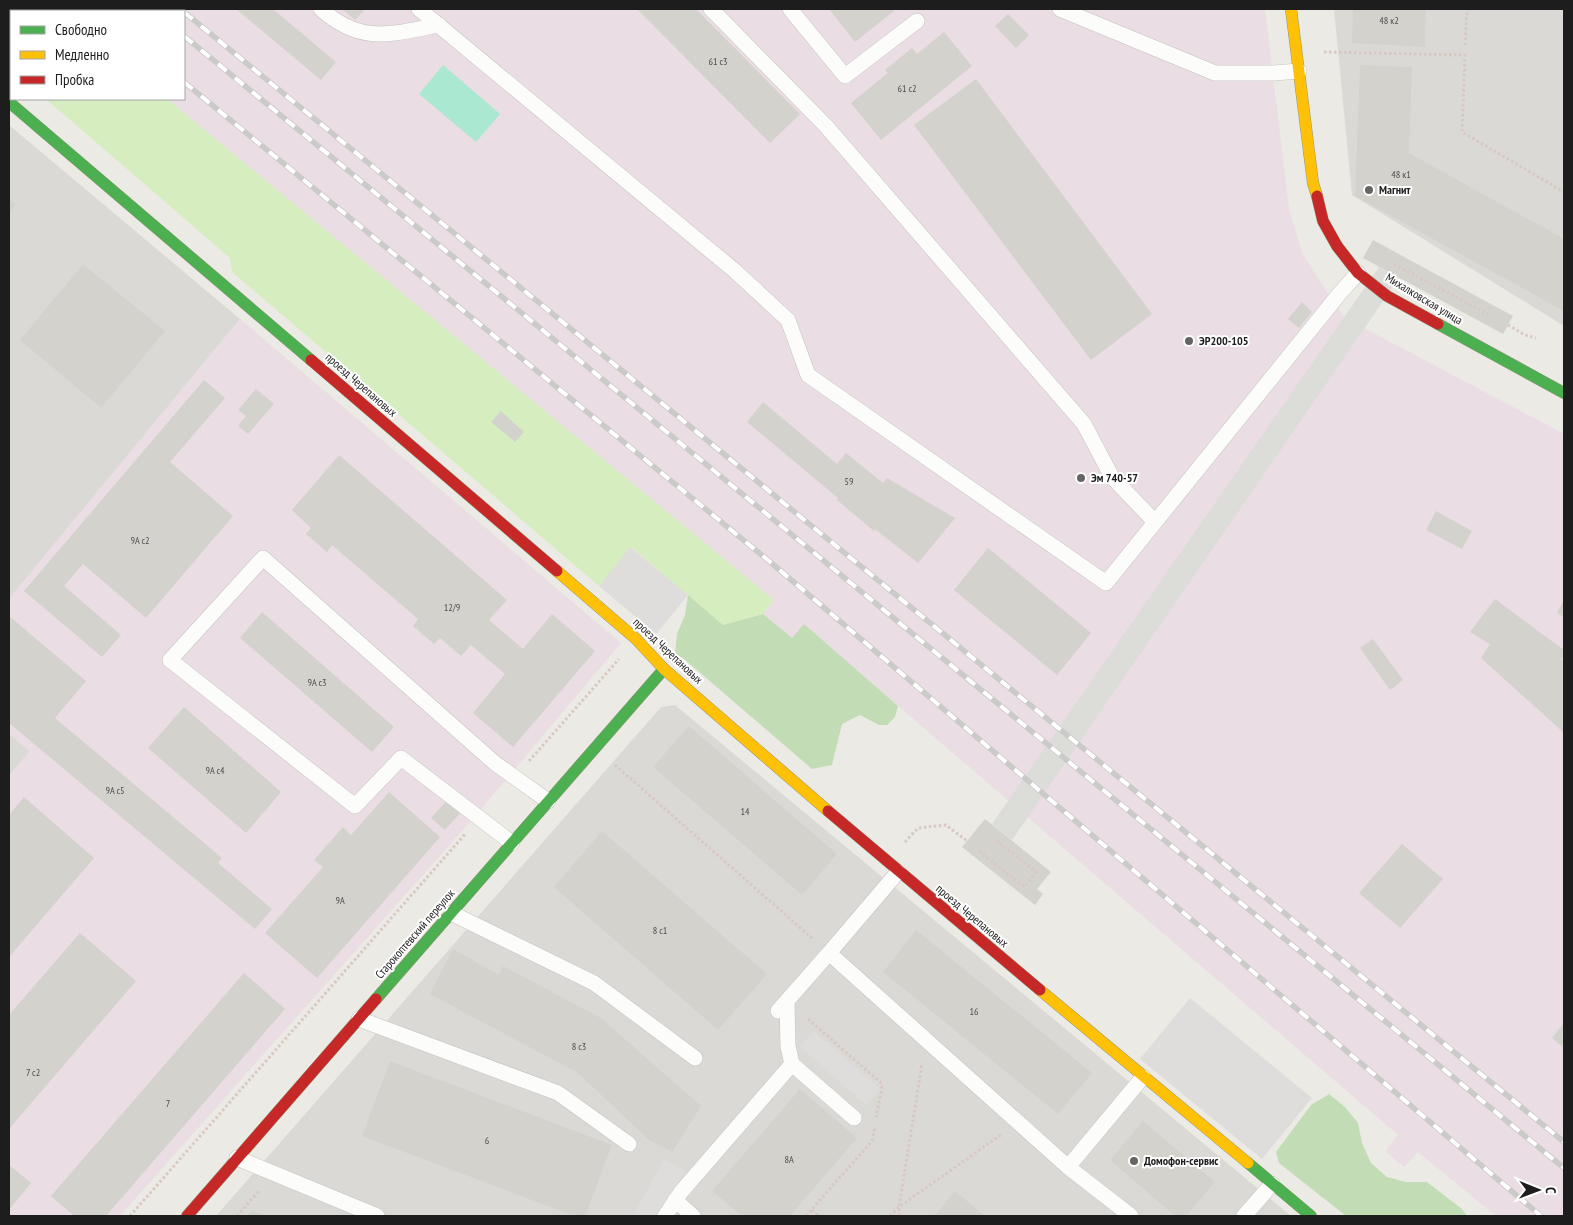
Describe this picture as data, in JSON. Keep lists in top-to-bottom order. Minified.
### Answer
{"streets":{"street":["Михалковская улица","проезд Черепановых","Старокоптевский переулок"]},"crossings":[["проезд Черепановых","Старокоптевский переулок"]],"places":["Магнит","ЭР200-105","Эм 740-57","Домофон-сервис"],"house_numbers":["48 к2","61 с3","61 с2","48 к1","59","9А с2","12/9","9А с3","9А с4","9А с5","14","9А","8 с1","16","8 с3","7 с2","7","6","8А"],"legend":["Свободно","Медленно","Пробка"],"north":"right"}
